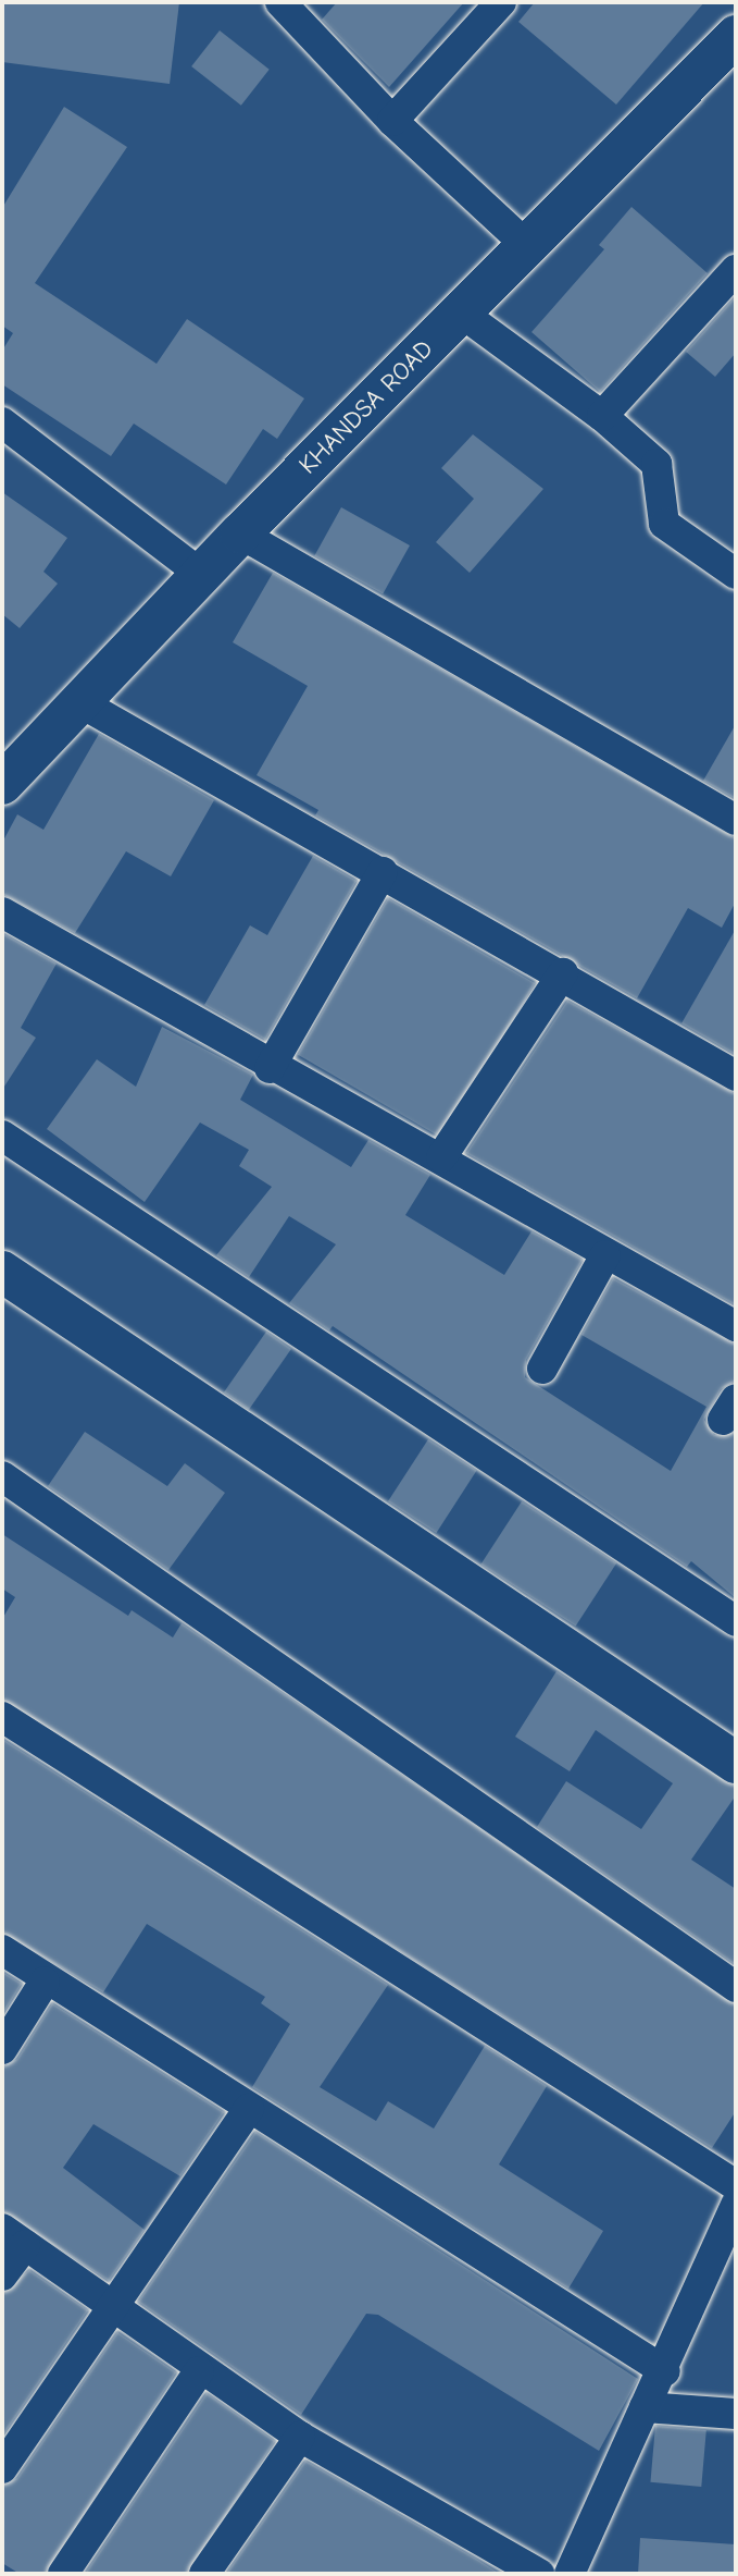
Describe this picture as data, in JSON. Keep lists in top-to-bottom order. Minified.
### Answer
{"streets":{"street":["KHANDSA ROAD"]}}
